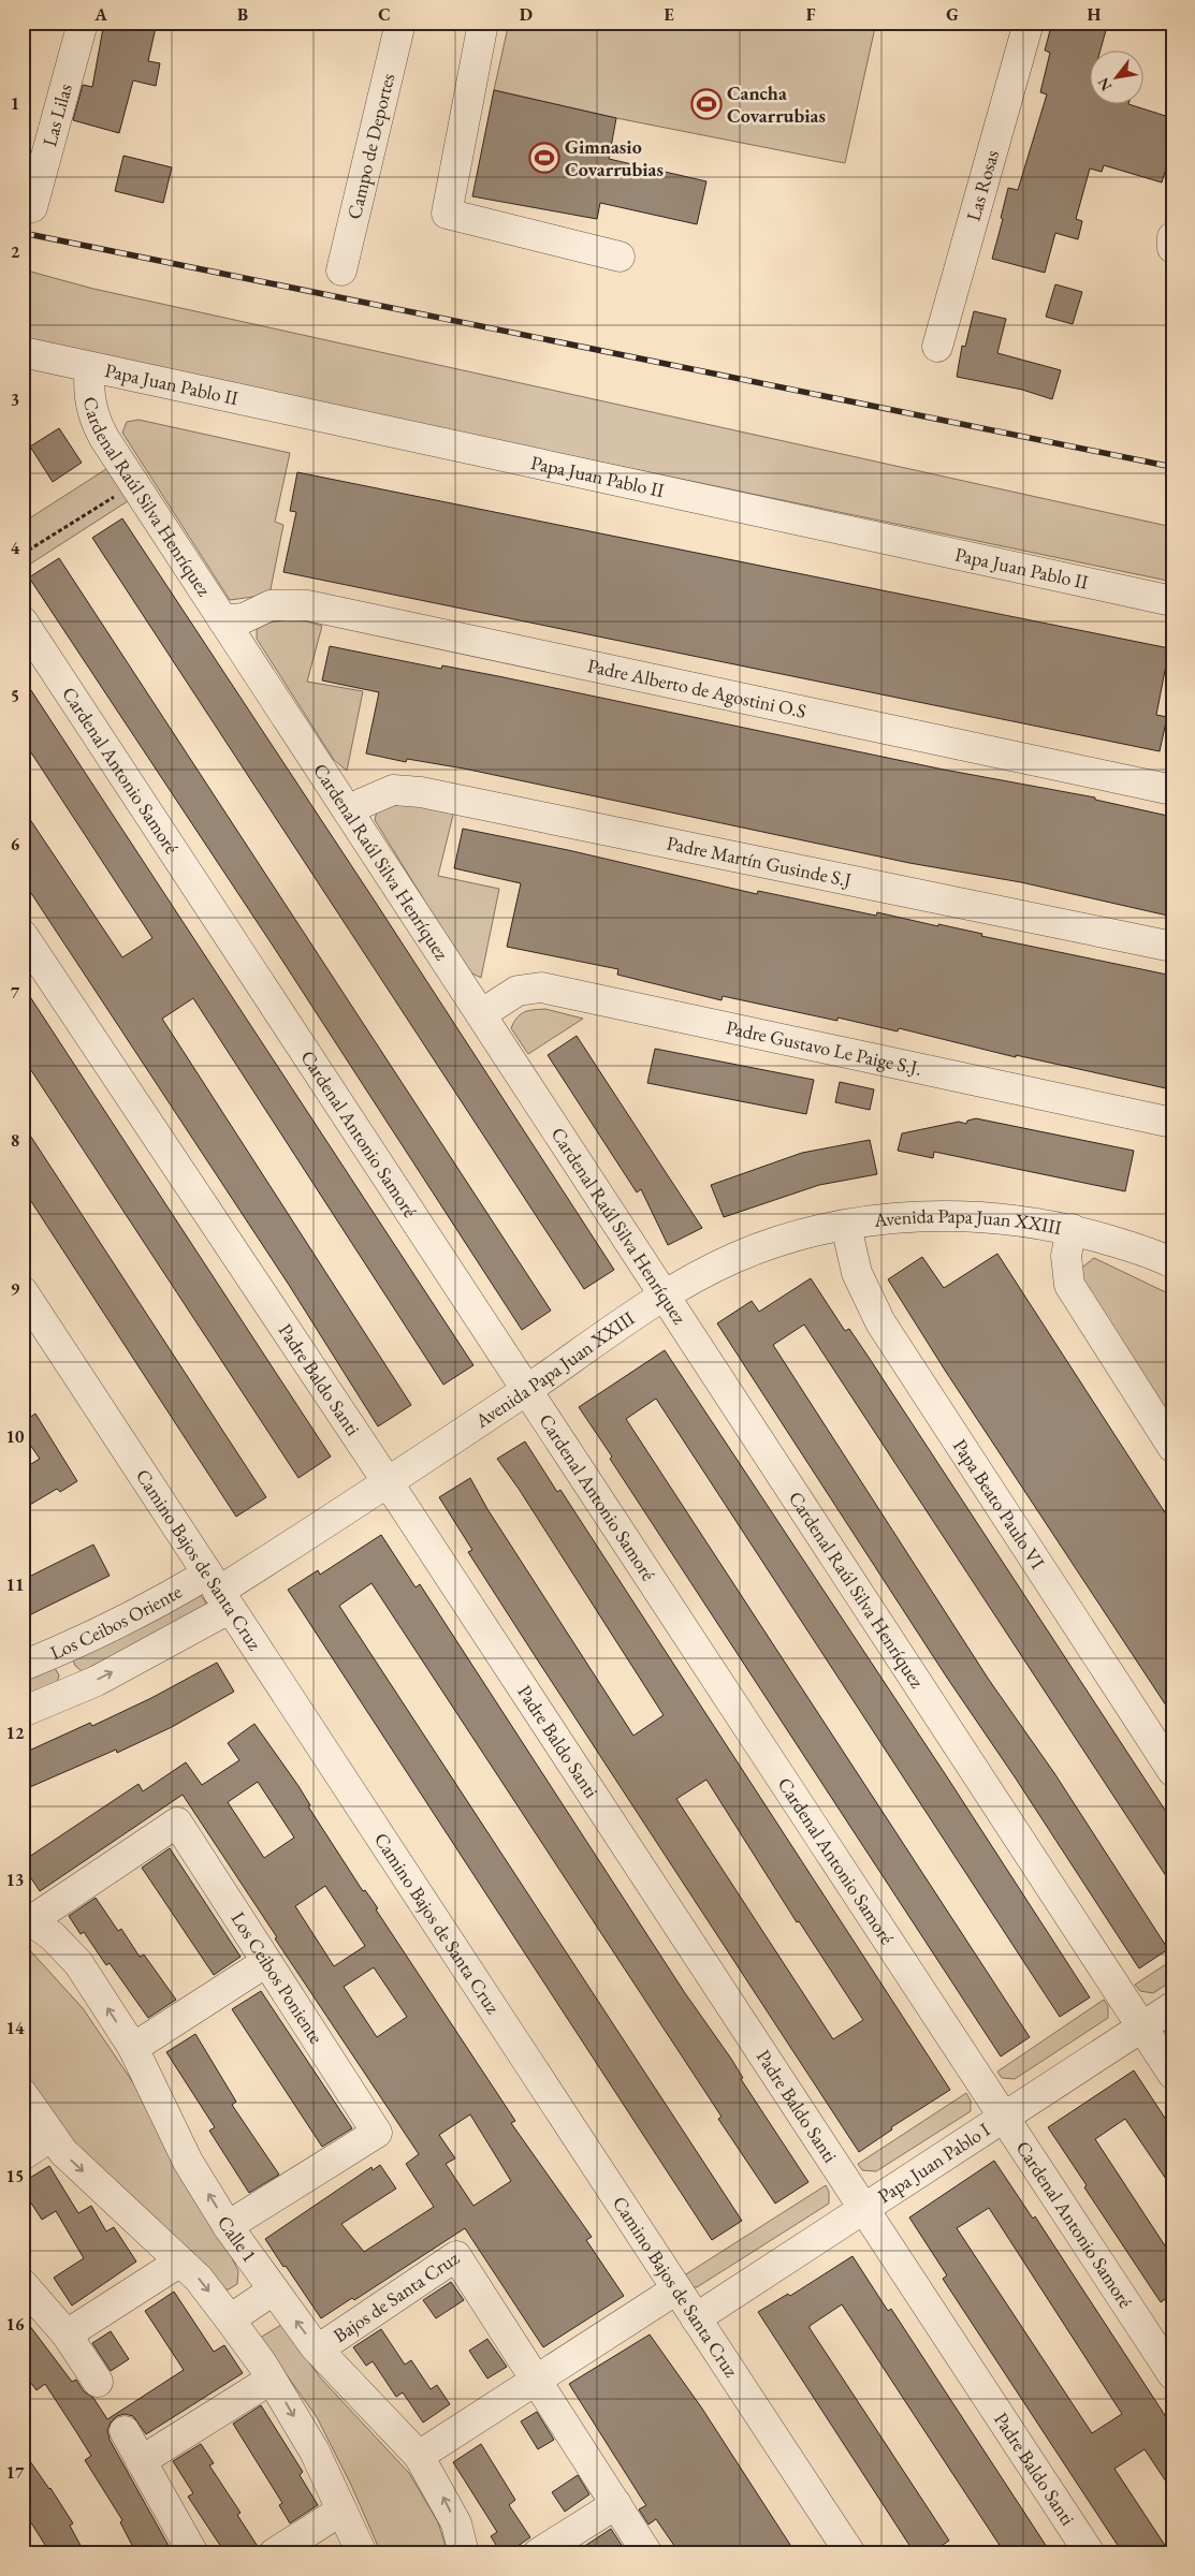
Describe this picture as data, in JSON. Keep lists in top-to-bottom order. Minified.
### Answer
{"streets":{"street":["Las Lilas","Campo de Deportes","Las Rosas","Papa Juan Pablo II","Cardenal Raúl Silva Henríquez","Padre Alberto de Agostini O.S","Cardenal Antonio Samoré","Padre Martín Gusinde S.J","Padre Gustavo Le Paige S.J.","Avenida Papa Juan XXIII","Padre Baldo Santi","Papa Beato Paulo VI","Camino Bajos de Santa Cruz","Los Ceibos Oriente","Los Ceibos Poniente","Papa Juan Pablo I","Calle 1","Bajos de Santa Cruz"]},"crossings":[["Papa Juan Pablo II","Cardenal Raúl Silva Henríquez"],["Cardenal Raúl Silva Henríquez","Padre Alberto de Agostini O.S"],["Cardenal Raúl Silva Henríquez","Padre Martín Gusinde S.J"],["Cardenal Raúl Silva Henríquez","Padre Gustavo Le Paige S.J."],["Cardenal Raúl Silva Henríquez","Avenida Papa Juan XXIII"],["Cardenal Raúl Silva Henríquez","Papa Juan Pablo I"],["Cardenal Antonio Samoré","Avenida Papa Juan XXIII"],["Cardenal Antonio Samoré","Papa Juan Pablo I"],["Avenida Papa Juan XXIII","Padre Baldo Santi"],["Avenida Papa Juan XXIII","Papa Beato Paulo VI"],["Avenida Papa Juan XXIII","Camino Bajos de Santa Cruz"],["Avenida Papa Juan XXIII","Los Ceibos Oriente"],["Padre Baldo Santi","Papa Juan Pablo I"],["Camino Bajos de Santa Cruz","Los Ceibos Oriente"],["Camino Bajos de Santa Cruz","Papa Juan Pablo I"],["Los Ceibos Poniente","Calle 1"],["Calle 1","Bajos de Santa Cruz"]],"places":{"sports":["Cancha Covarrubias","Gimnasio Covarrubias"]},"north":"bottom left","grid":{"columns":["A","B","C","D","E","F","G","H"],"rows":["1","2","3","4","5","6","7","8","9","10","11","12","13","14","15","16","17"]}}
